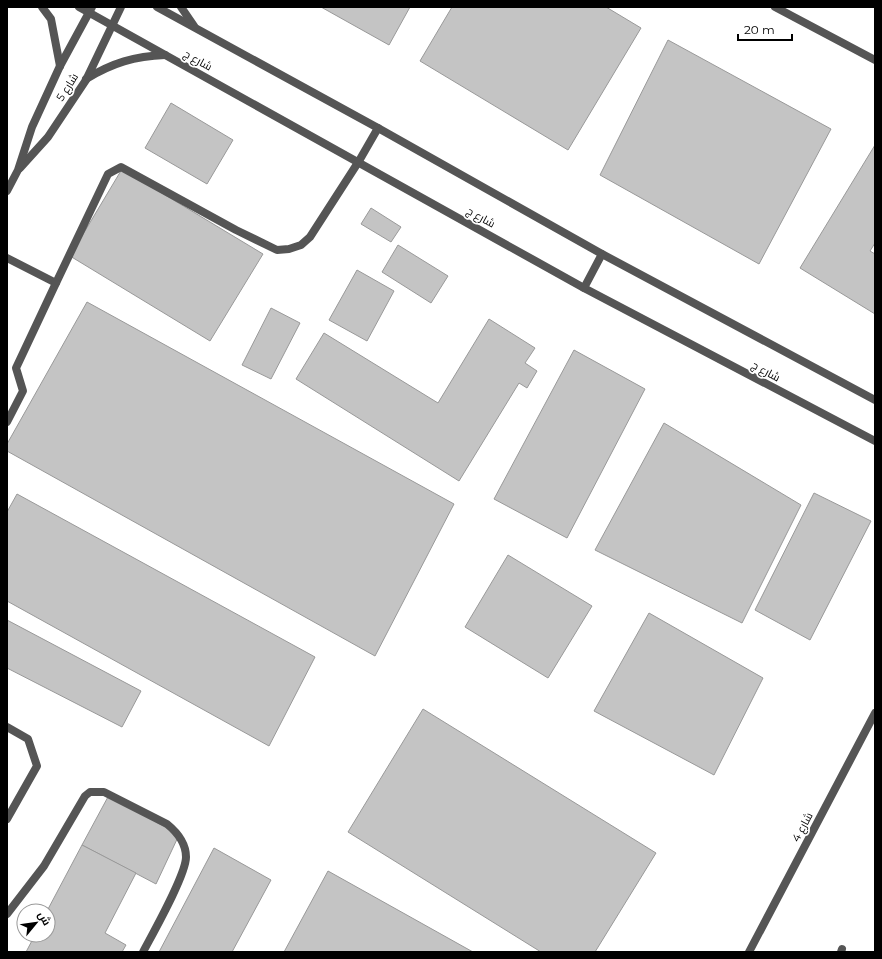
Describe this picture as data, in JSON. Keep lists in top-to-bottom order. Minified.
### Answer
{"streets":{"street":["شارع ج","شارع 5","شارع 4"]},"crossings":[["شارع ج","شارع 5"]],"scale_bar":"20 m","north":"top right"}
